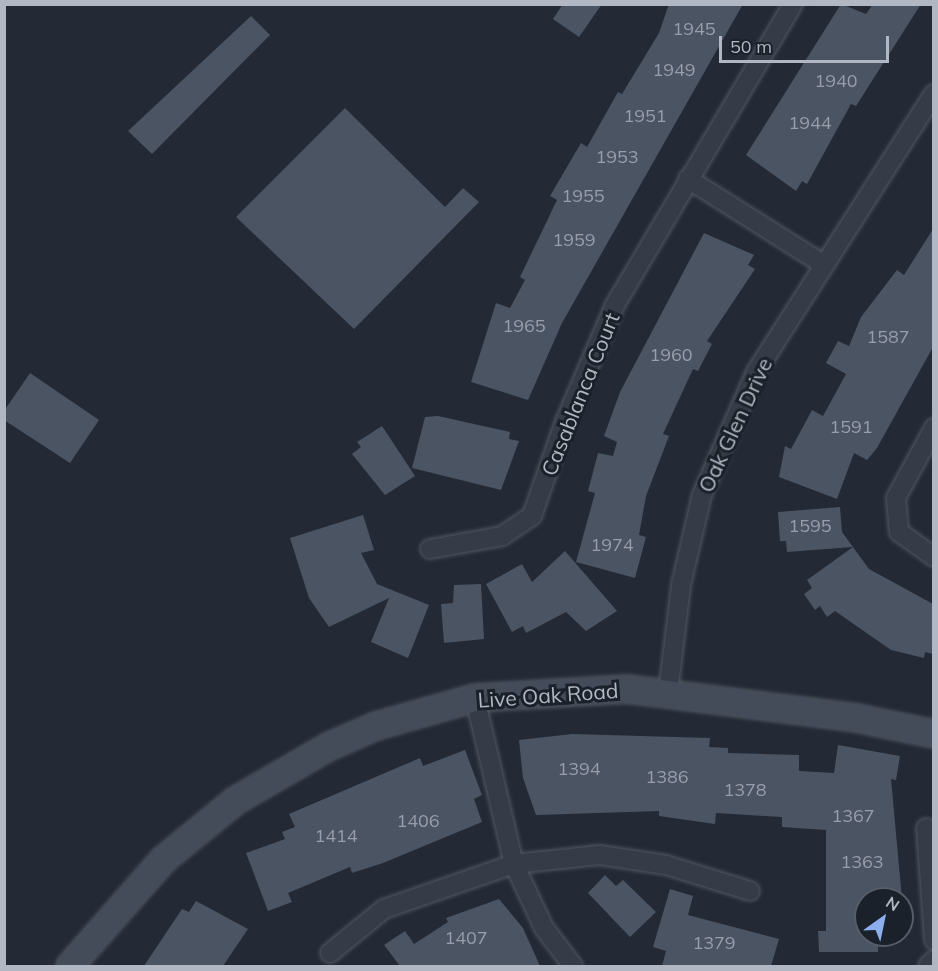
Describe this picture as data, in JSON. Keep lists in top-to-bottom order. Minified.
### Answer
{"streets":{"street":["Casablanca Court","Oak Glen Drive","Live Oak Road"]},"crossings":[["Oak Glen Drive","Live Oak Road"]],"house_numbers":["1945","1949","1940","1951","1944","1953","1955","1959","1965","1587","1960","1591","1595","1974","1394","1386","1378","1367","1406","1414","1363","1407","1379"],"scale_bar":"50 m","north":"top right"}
